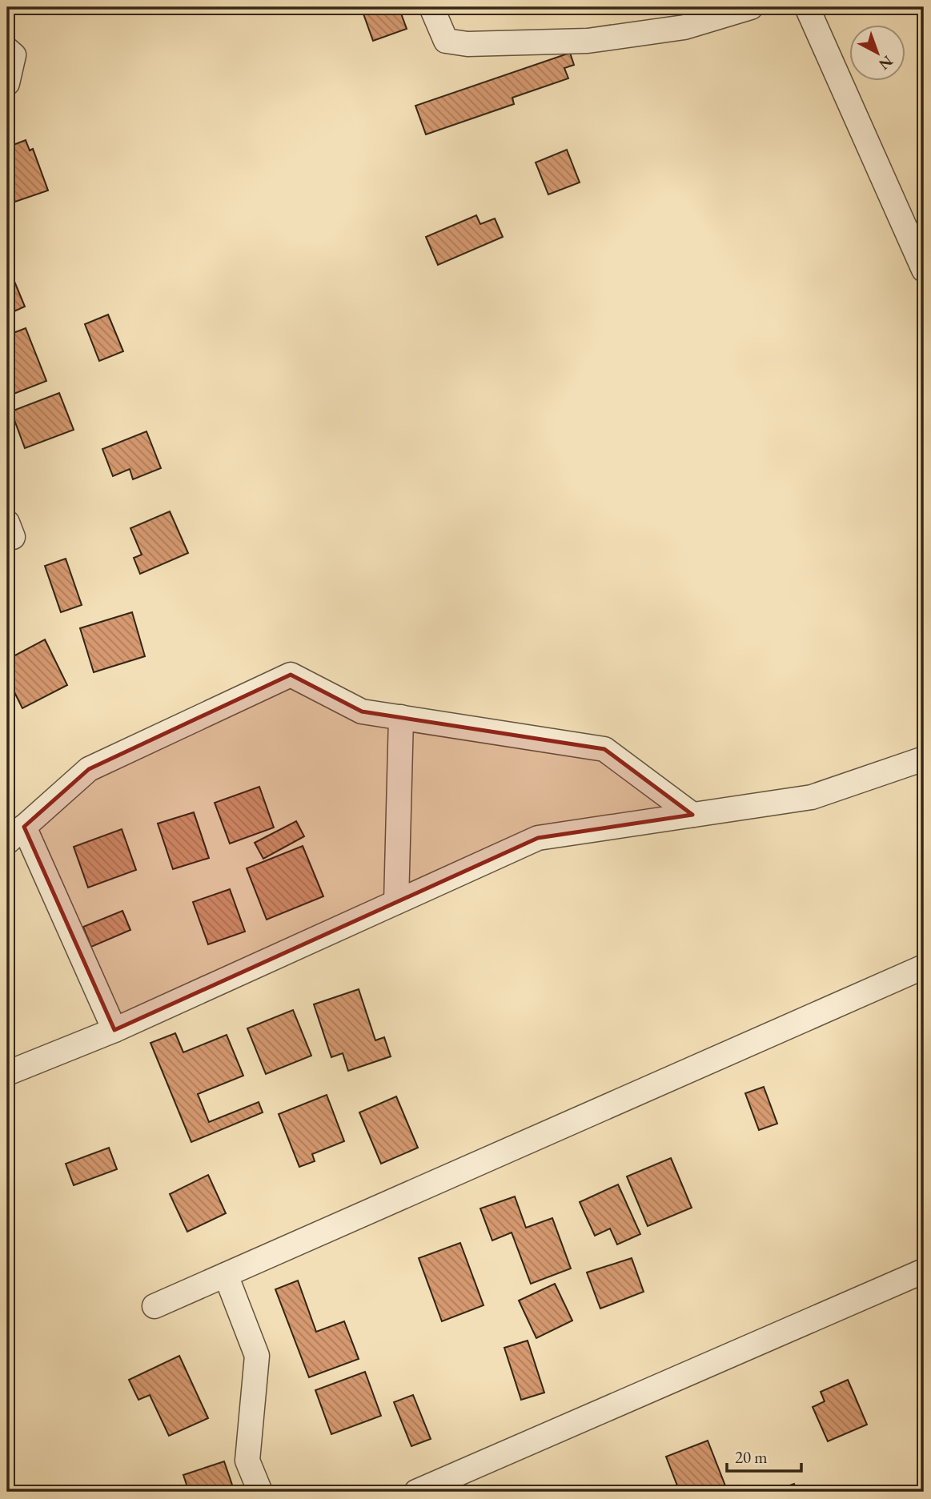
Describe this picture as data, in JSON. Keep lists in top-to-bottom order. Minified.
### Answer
{"scale_bar":"20 m","north":"bottom right"}
